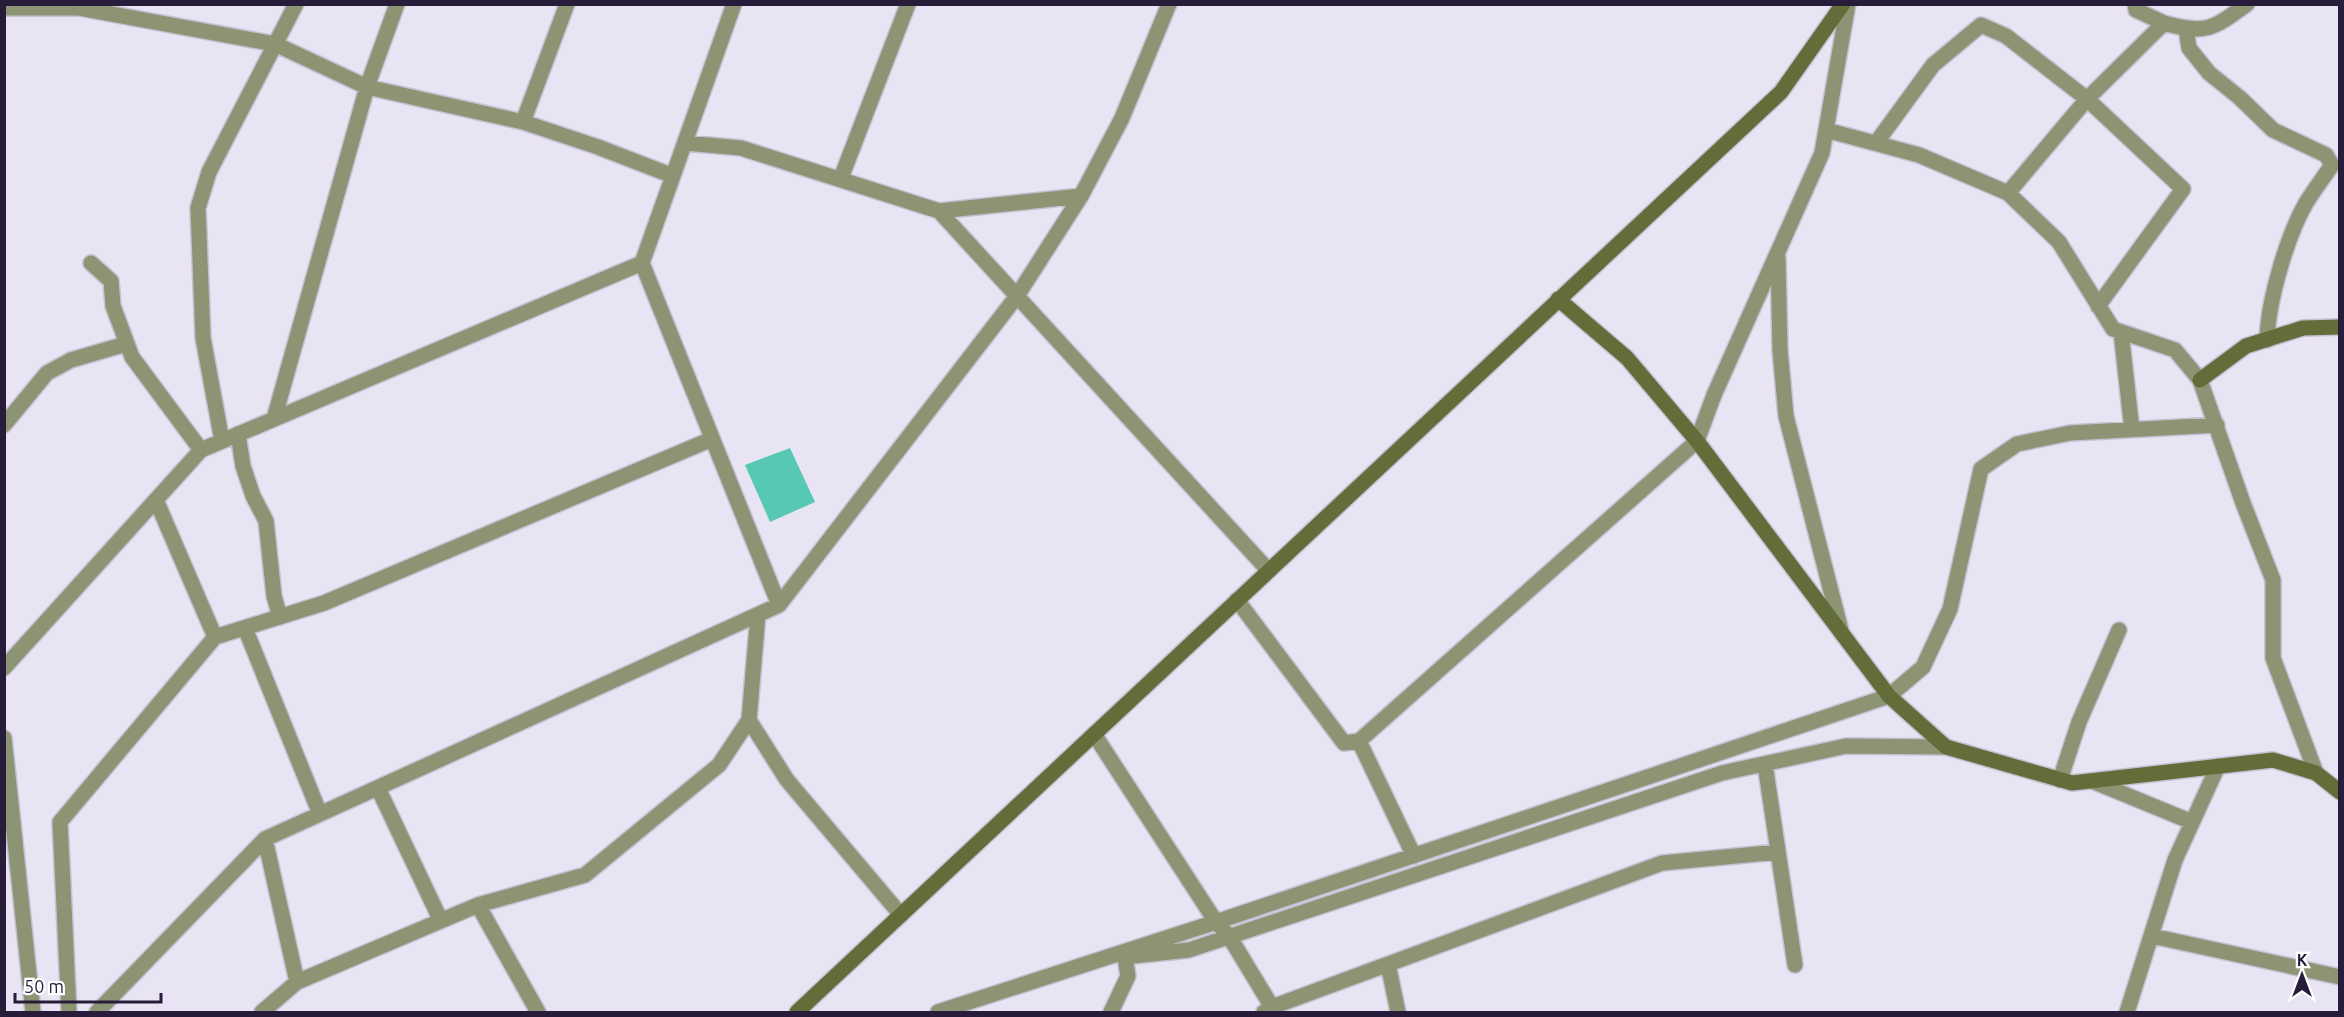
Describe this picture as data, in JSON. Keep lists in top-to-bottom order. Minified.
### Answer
{"scale_bar":"50 m","north":"top"}
